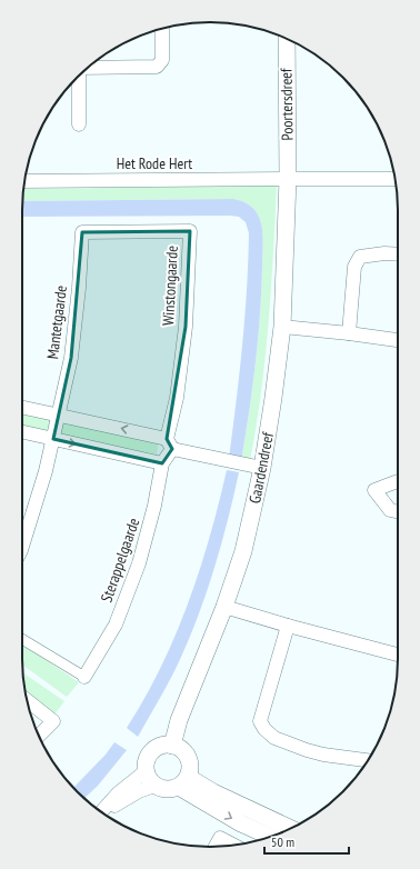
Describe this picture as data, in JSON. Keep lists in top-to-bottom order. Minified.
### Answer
{"streets":{"street":["Poortersdreef","Het Rode Hert","Winstongaarde","Mantetgaarde","Gaardendreef","Sterappelgaarde"]},"crossings":[["Poortersdreef","Het Rode Hert"],["Poortersdreef","Gaardendreef"],["Het Rode Hert","Gaardendreef"],["Winstongaarde","Mantetgaarde"],["Winstongaarde","Sterappelgaarde"]],"scale_bar":"50 m"}
